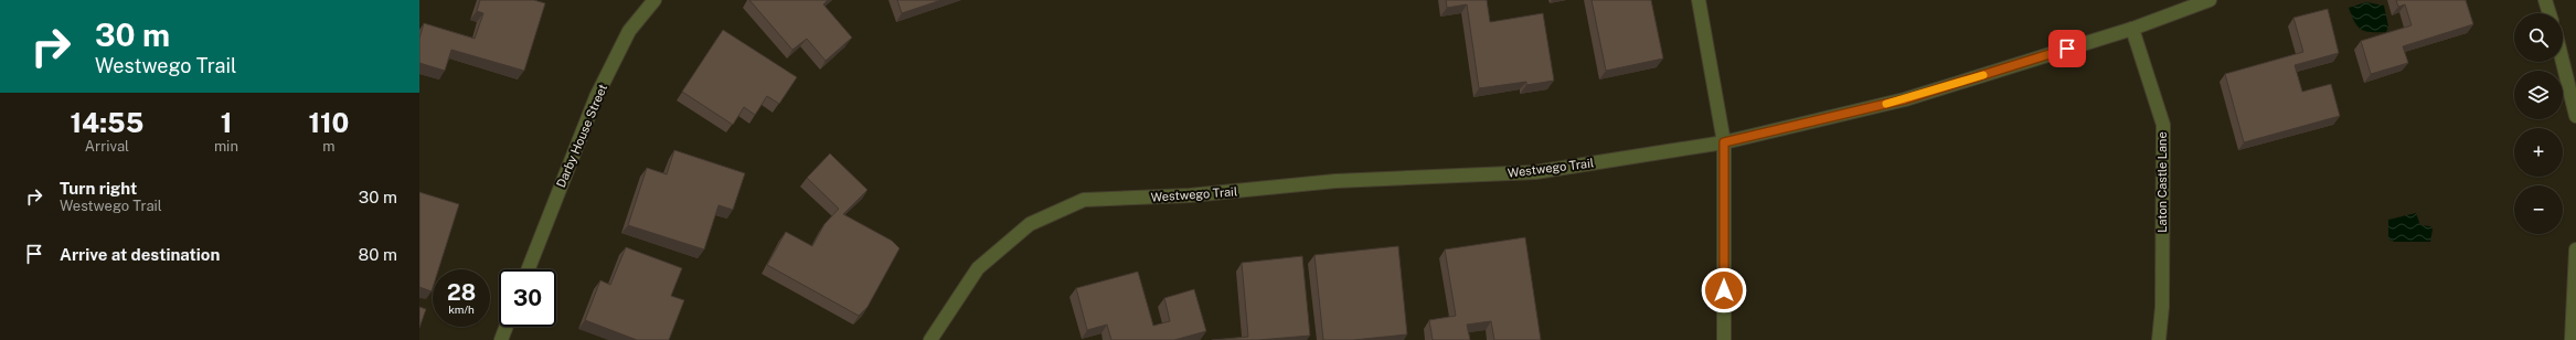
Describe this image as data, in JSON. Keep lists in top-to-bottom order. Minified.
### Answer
{"streets":{"street":["Darby House Street","Westwego Trail","Laton Castle Lane"]},"crossings":[["Westwego Trail","Laton Castle Lane"]],"page":{"turn":["30 m","Westwego Trail"],"map_buttons":["+","−"],"eta":["14:55","Arrival","1","min","110","m"],"list":[{"name":"Turn right","note":"Westwego Trail","value":"30 m"},{"name":"Arrive at destination","value":"80 m"}],"speed":"28 km/h","limit":"30"}}
